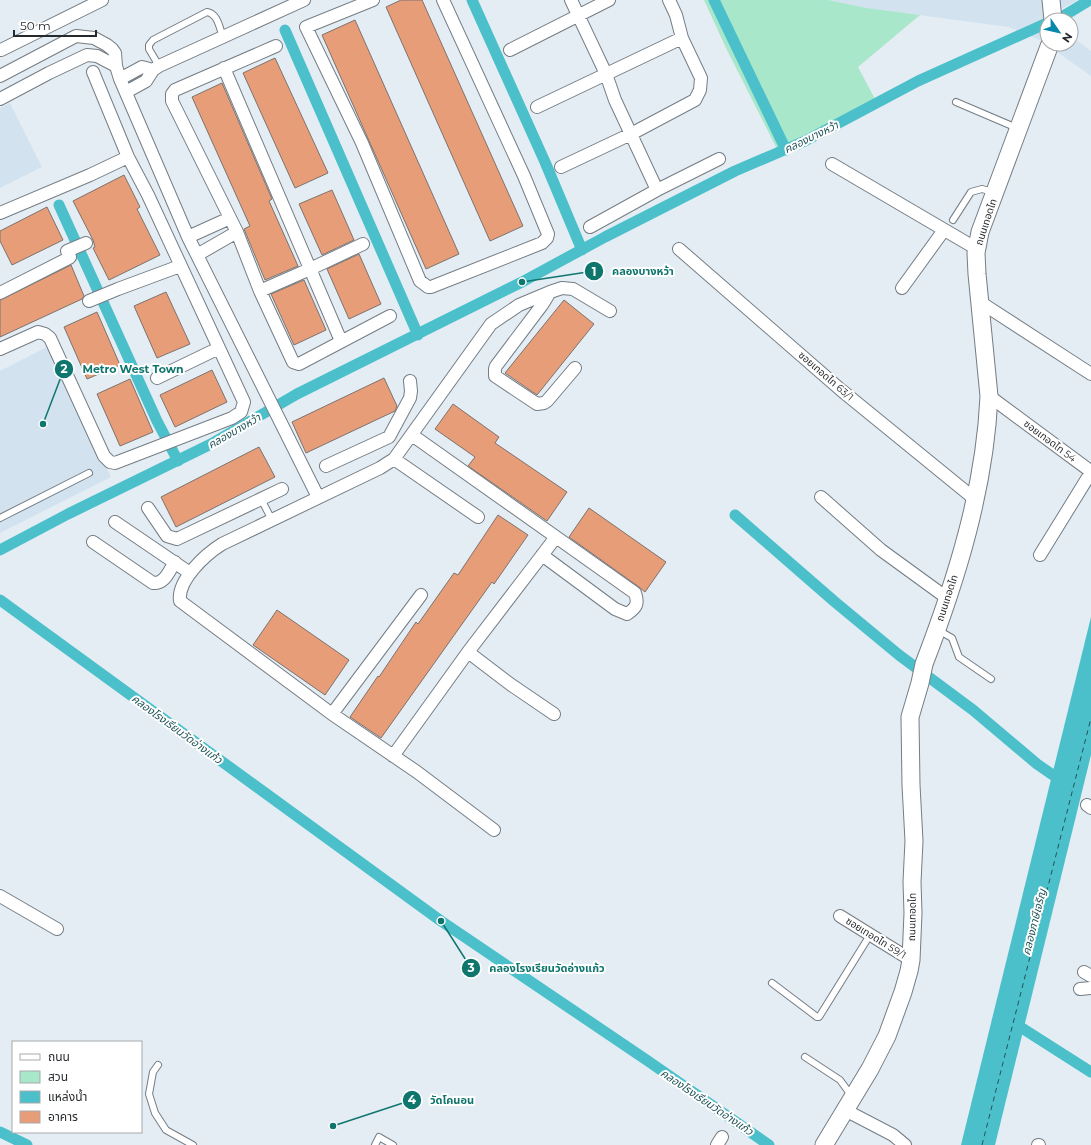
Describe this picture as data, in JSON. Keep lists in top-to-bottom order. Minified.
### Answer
{"streets":{"main road":["ถนนเทอดไท"],"street":["ซอยเทอดไท 63/1","ซอยเทอดไท 54","ซอยเทอดไท 59/1"]},"crossings":[["ถนนเทอดไท","ซอยเทอดไท 63/1"],["ถนนเทอดไท","ซอยเทอดไท 54"],["ถนนเทอดไท","ซอยเทอดไท 59/1"]],"water":["คลองบางหว้า","คลองโรงเรียนวัดอ่างแก้ว","คลองภาษีเจริญ"],"places":["คลองบางหว้า","Metro West Town","คลองโรงเรียนวัดอ่างแก้ว","วัดโคนอน"],"legend":["ถนน","สวน","แหล่งน้ำ","อาคาร"],"scale_bar":"50 m","north":"bottom right"}
